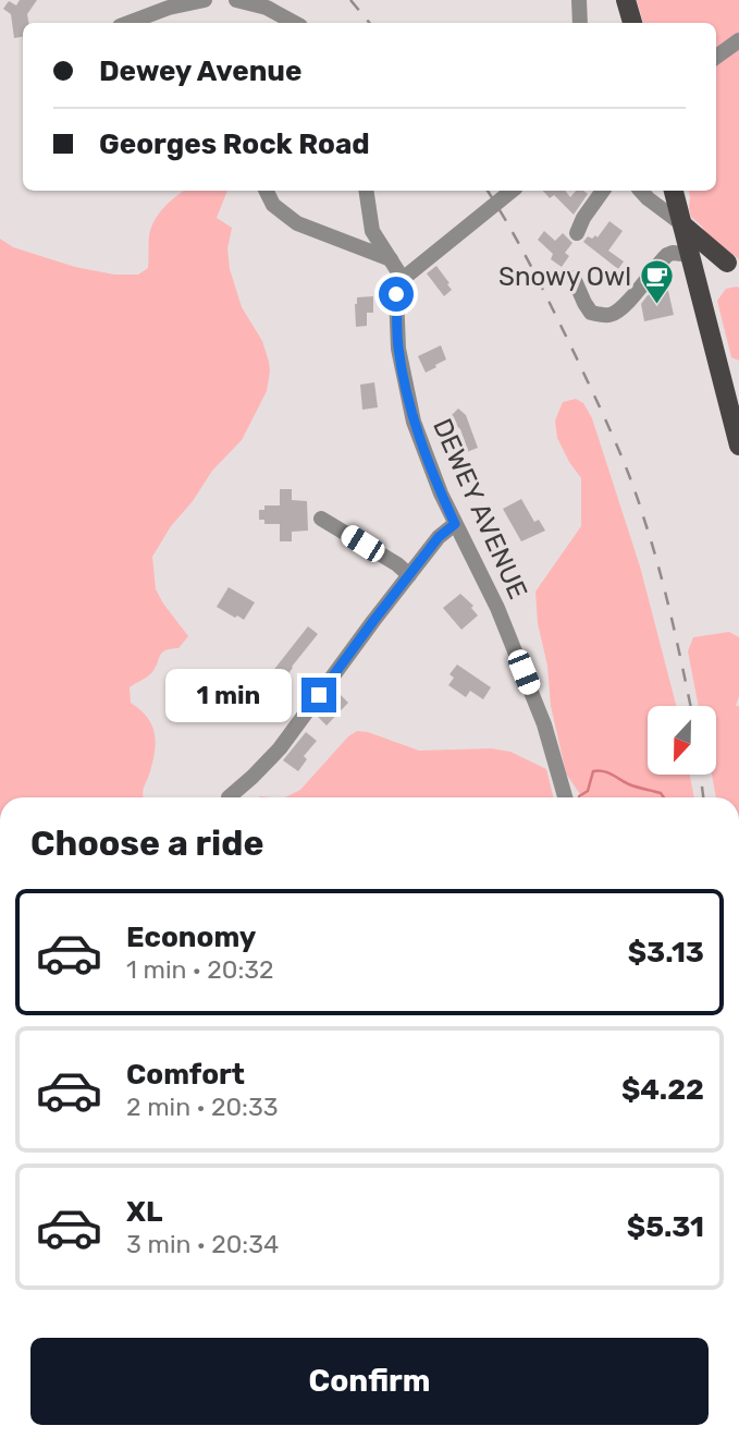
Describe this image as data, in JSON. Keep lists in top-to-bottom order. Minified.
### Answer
{"streets":{"street":["DEWEY AVENUE"]},"places":{"cafe":["Snowy Owl"]},"north":"bottom","page":{"banner":["Dewey Avenue","Georges Rock Road"],"bubble":"1 min","heading":"Choose a ride","list":[{"name":"Economy","note":"1 min · 20:32","value":"$3.13"},{"name":"Comfort","note":"2 min · 20:33","value":"$4.22"},{"name":"XL","note":"3 min · 20:34","value":"$5.31"}],"buttons":"Confirm"}}
